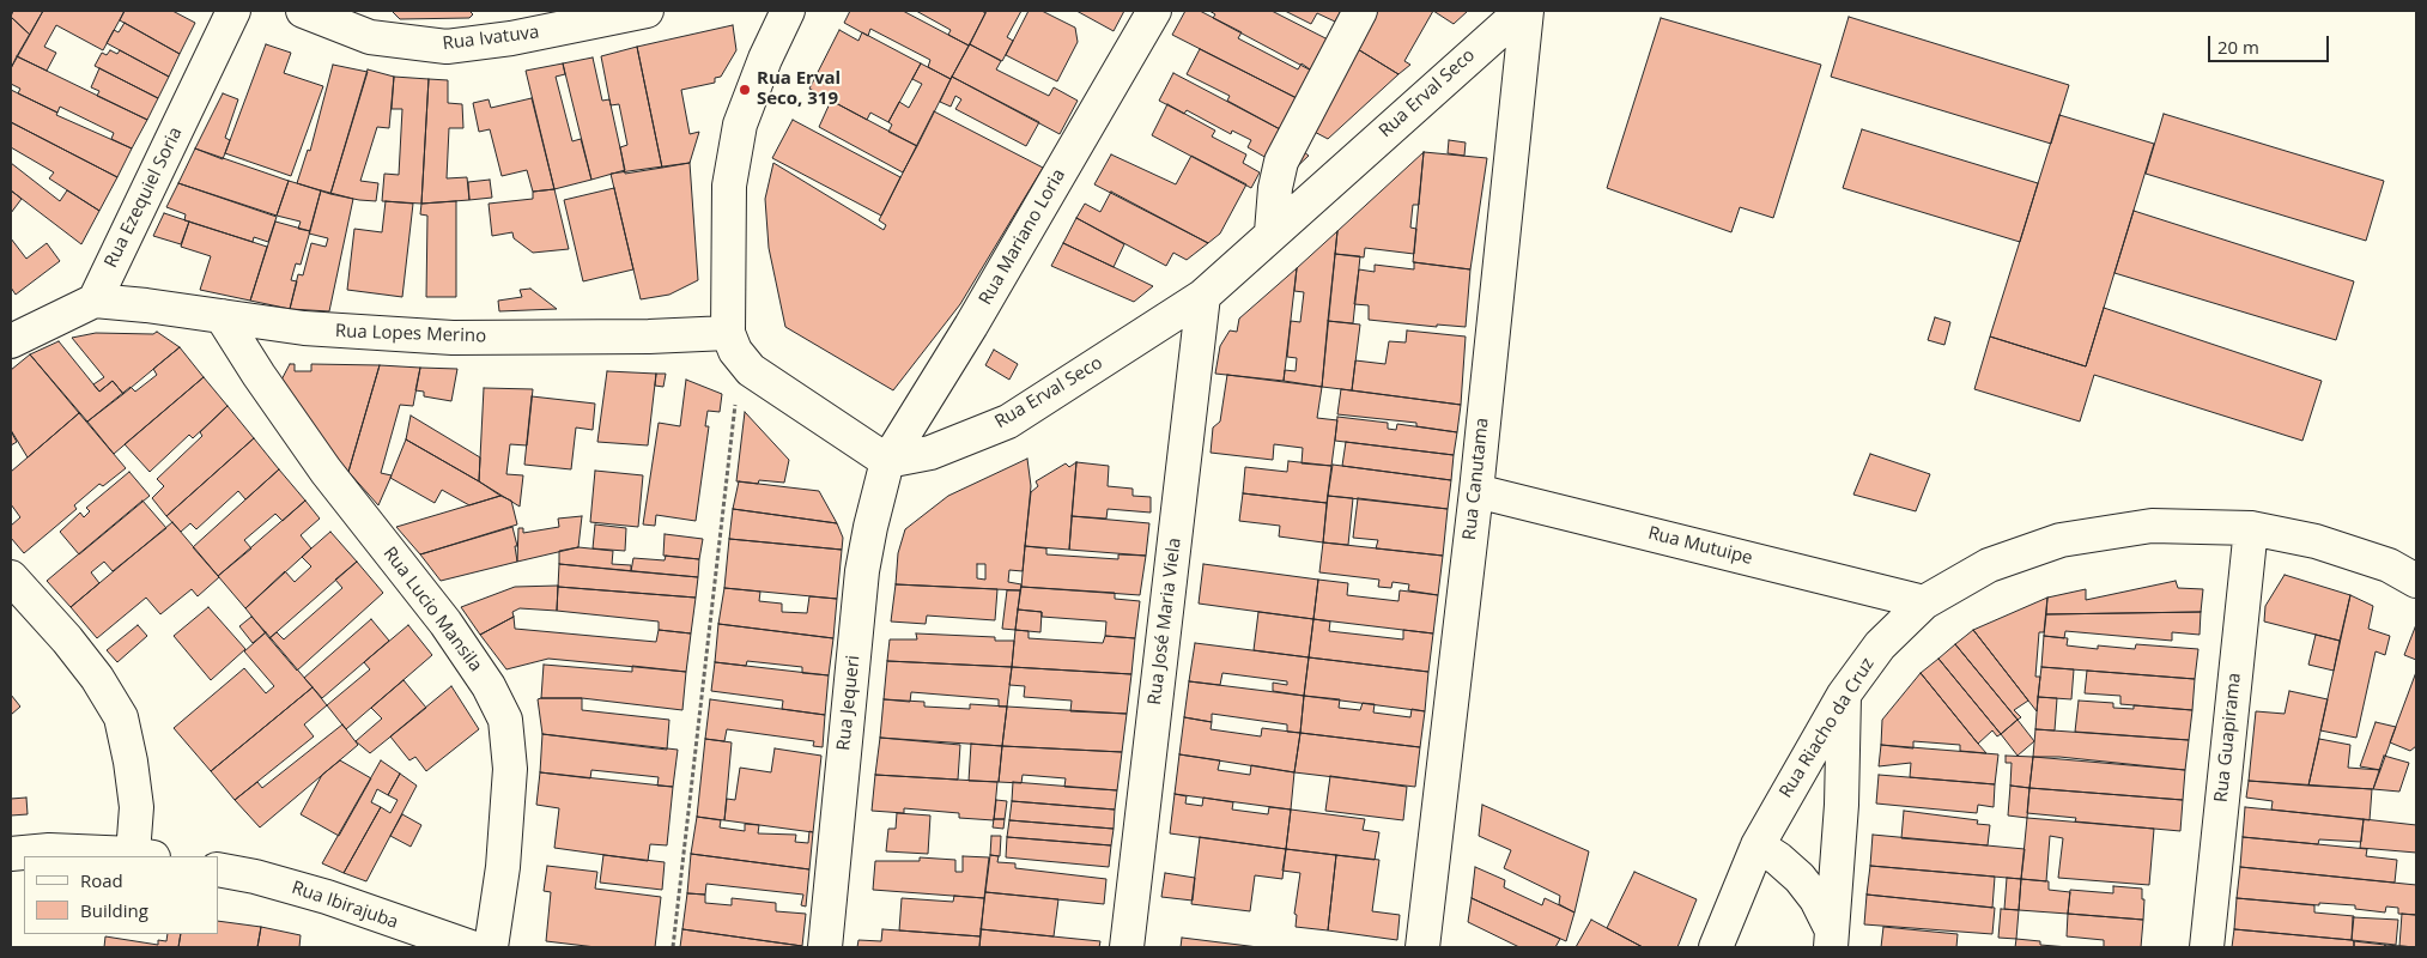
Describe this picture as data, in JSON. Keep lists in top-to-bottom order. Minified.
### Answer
{"streets":{"street":["Rua Ivatuva","Rua Erval Seco","Rua Ezequiel Soria","Rua Mariano Loria","Rua Lopes Merino","Rua Canutama","Rua Mutuipe","Rua Lucio Mansila","Rua José Maria Viela","Rua Jequeri","Rua Riacho da Cruz","Rua Guapirama","Rua Ibirajuba"]},"crossings":[["Rua Erval Seco","Rua Mariano Loria"],["Rua Erval Seco","Rua José Maria Viela"],["Rua Erval Seco","Rua Jequeri"],["Rua Ezequiel Soria","Rua Lopes Merino"],["Rua Mariano Loria","Rua Jequeri"],["Rua Lopes Merino","Rua Lucio Mansila"],["Rua Canutama","Rua Mutuipe"],["Rua Mutuipe","Rua Riacho da Cruz"],["Rua Riacho da Cruz","Rua Guapirama"]],"places":["Rua Erval Seco, 319"],"legend":["Road","Building"],"scale_bar":"20 m"}
